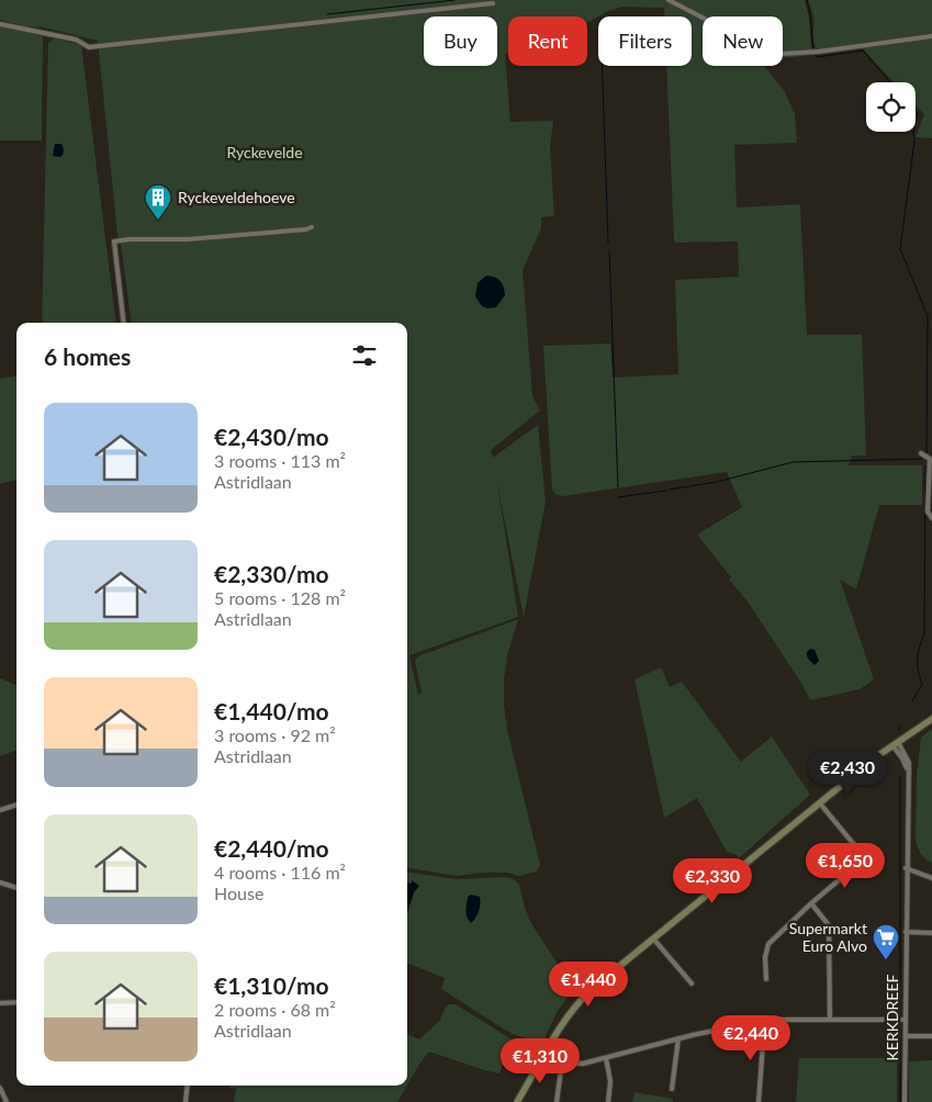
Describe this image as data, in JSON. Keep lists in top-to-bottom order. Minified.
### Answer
{"streets":{"street":["KERKDREEF"]},"parks":["Ryckevelde"],"places":{"building":["Ryckeveldehoeve"],"supermarket":["Supermarkt Euro Alvo"]},"page":{"chip":["Buy","Rent","Filters","New"],"heading":"6 homes","list":[{"name":"€2,430/mo","note":"3 rooms · 113 m² · Astridlaan"},{"name":"€2,330/mo","note":"5 rooms · 128 m² · Astridlaan"},{"name":"€1,440/mo","note":"3 rooms · 92 m² · Astridlaan"},{"name":"€2,440/mo","note":"4 rooms · 116 m² · House"},{"name":"€1,310/mo","note":"2 rooms · 68 m² · Astridlaan"}],"price":["€2,430","€1,650","€2,330","€1,440","€2,440","€1,310"]}}
